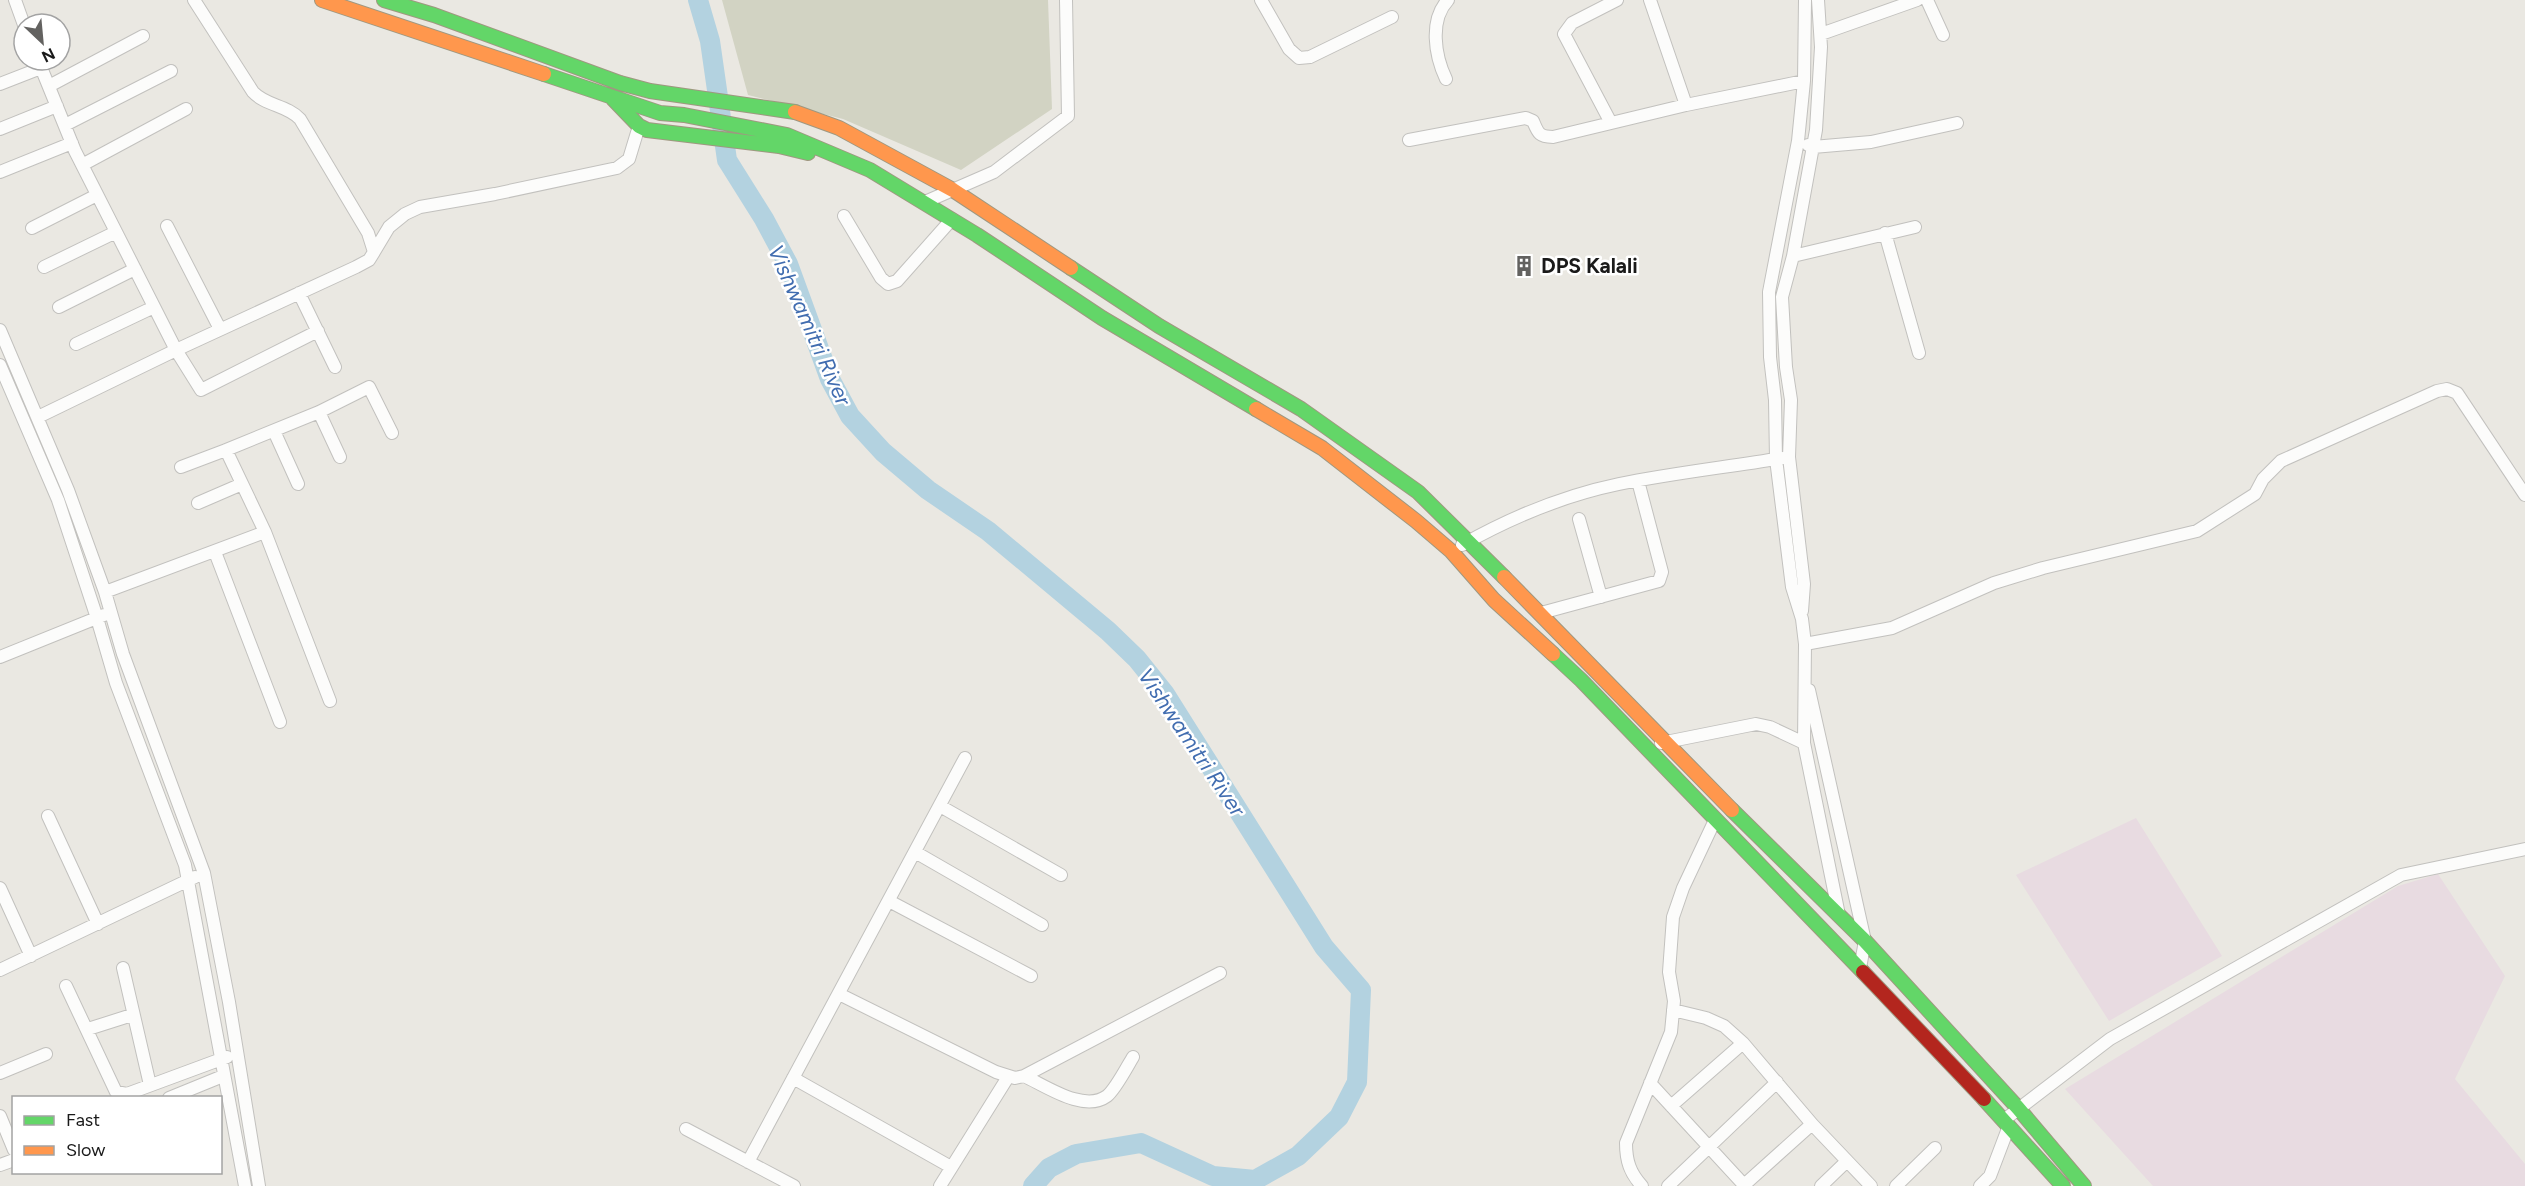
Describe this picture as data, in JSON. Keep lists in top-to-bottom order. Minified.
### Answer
{"water":["Vishwamitri River"],"places":{"building":["DPS Kalali"]},"legend":["Fast","Slow"],"north":"bottom right"}
